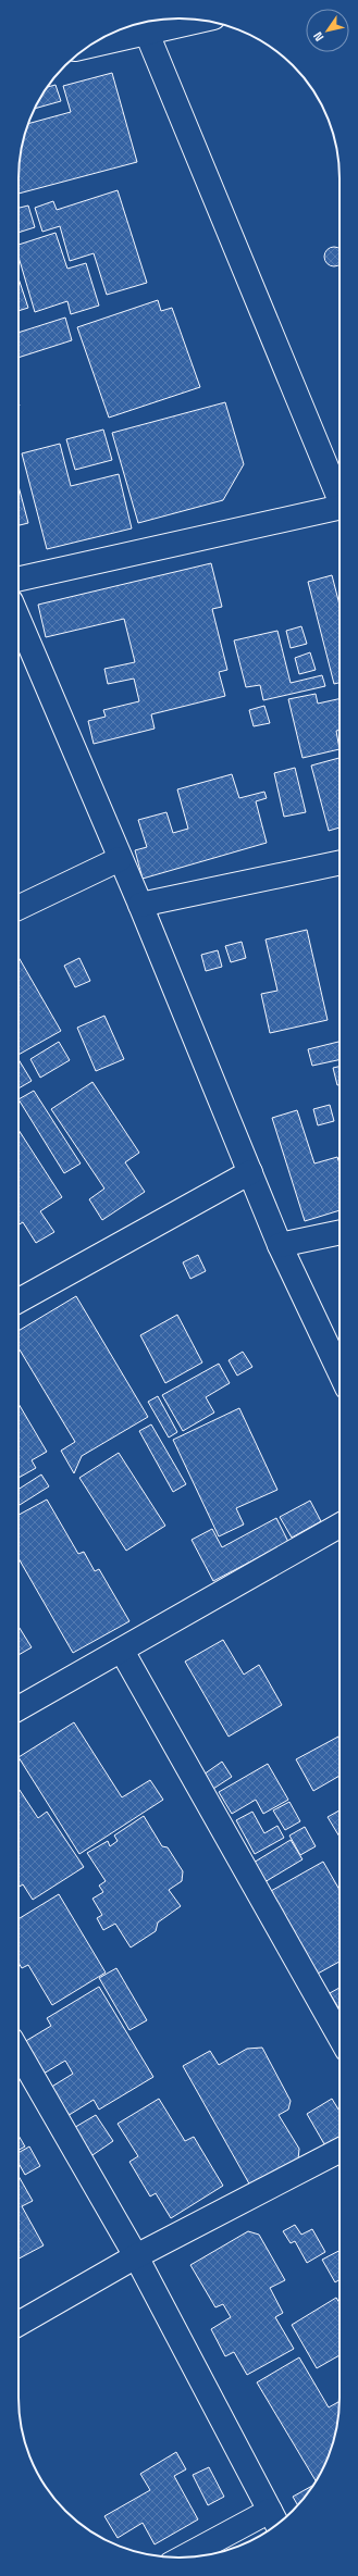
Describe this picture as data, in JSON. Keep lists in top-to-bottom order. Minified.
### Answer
{"north":"bottom left"}
